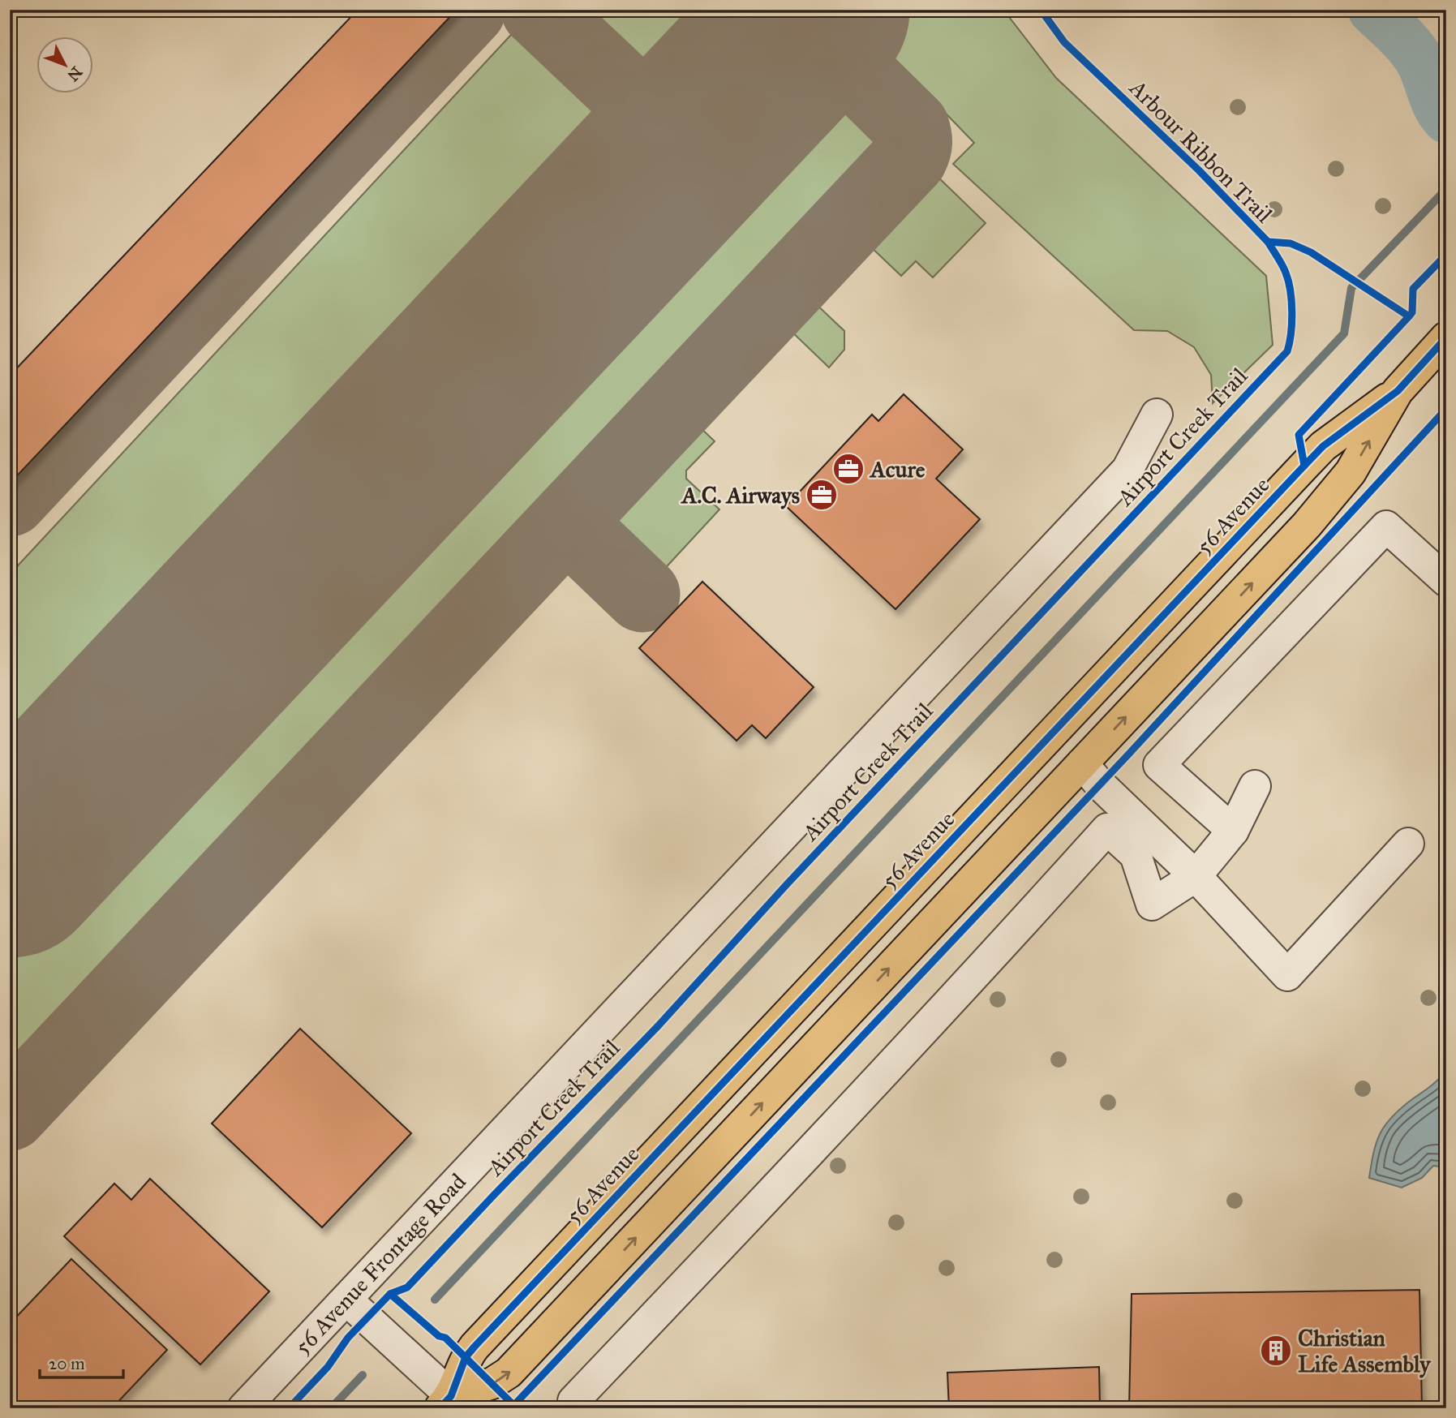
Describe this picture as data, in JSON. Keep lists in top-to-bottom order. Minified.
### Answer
{"streets":{"main road":["56 Avenue"],"street":["56 Avenue Frontage Road"],"cycle path":["Arbour Ribbon Trail","Airport Creek Trail"]},"places":{"office":["Acure","A.C. Airways"],"building":["Christian Life Assembly"]},"scale_bar":"20 m","north":"bottom right"}
